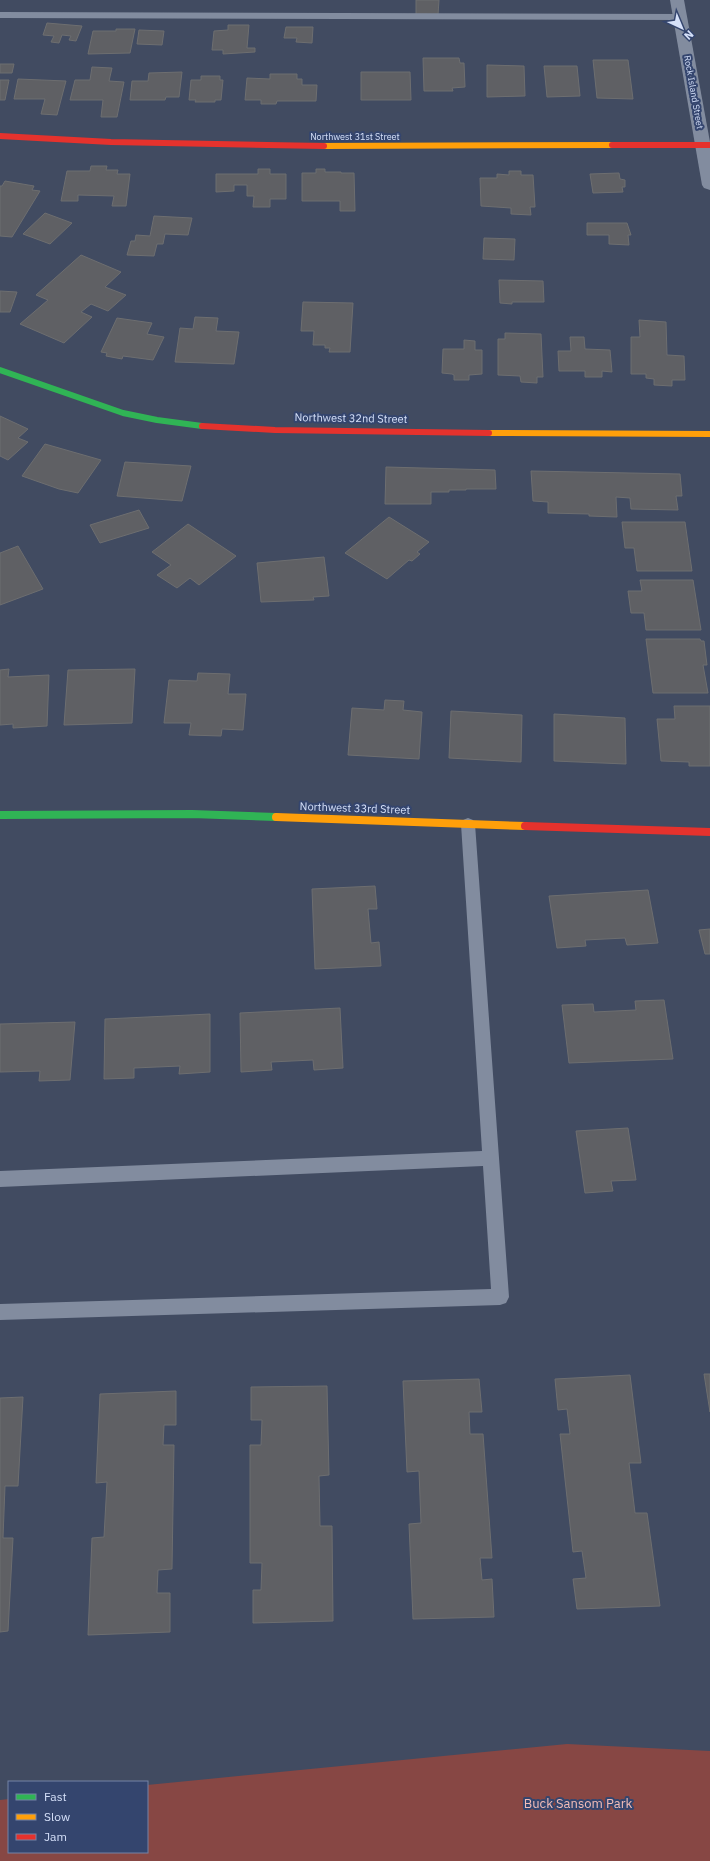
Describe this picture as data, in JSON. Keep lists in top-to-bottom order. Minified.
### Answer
{"streets":{"street":["Rock Island Street","Northwest 31st Street","Northwest 32nd Street","Northwest 33rd Street"]},"crossings":[["Rock Island Street","Northwest 31st Street"]],"parks":["Buck Sansom Park"],"legend":["Fast","Slow","Jam"],"north":"bottom right"}
